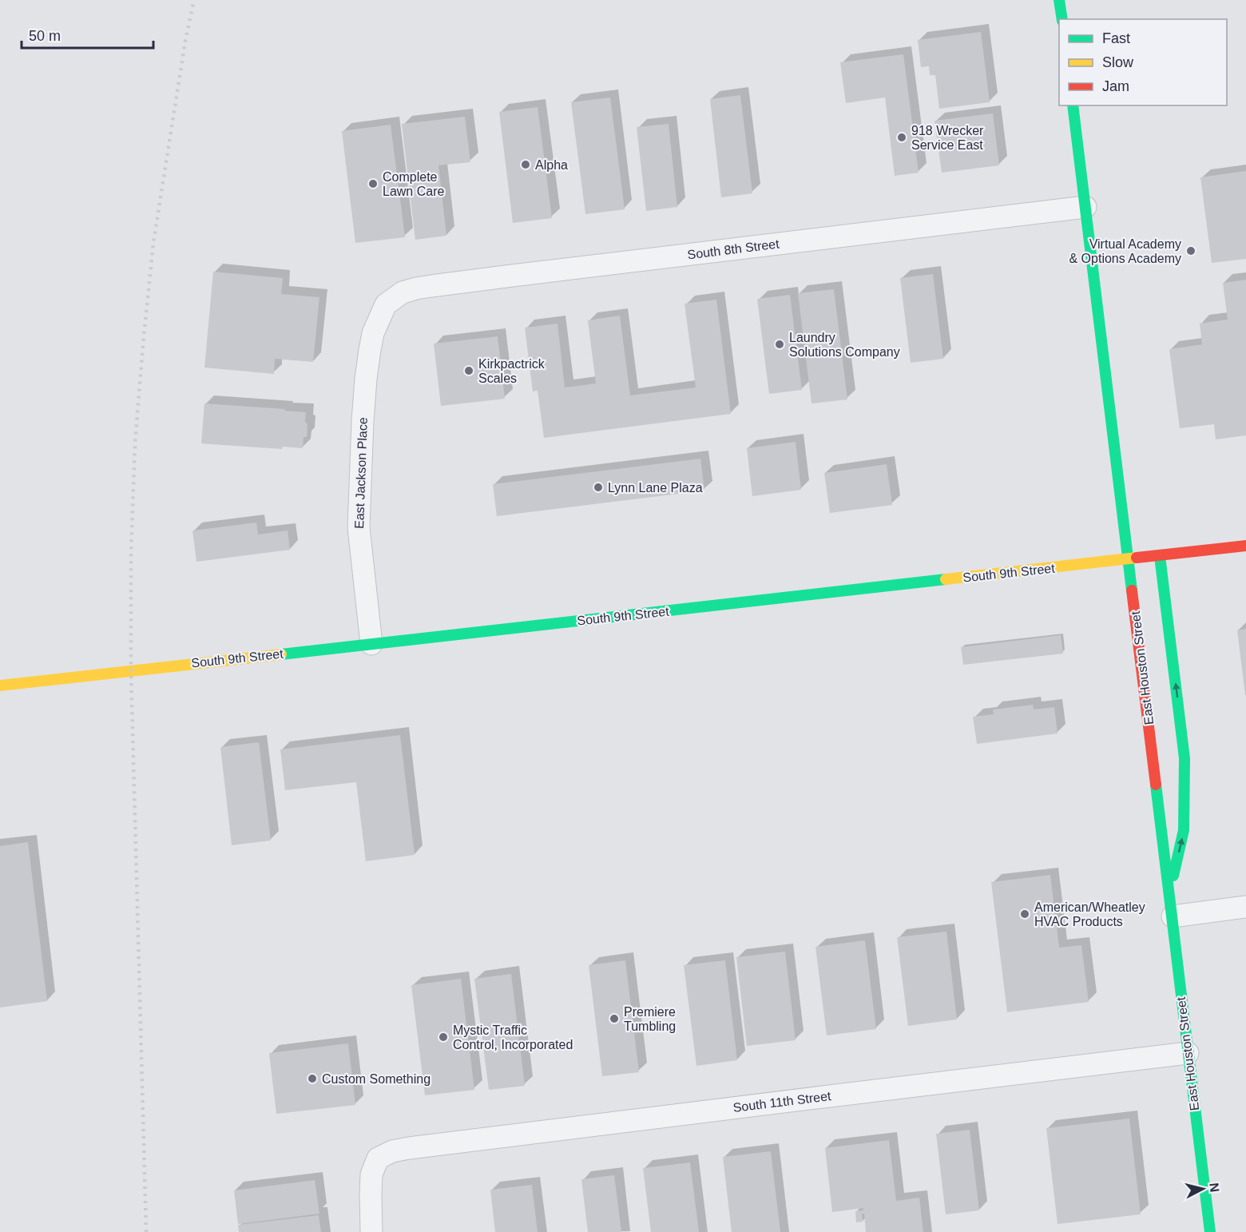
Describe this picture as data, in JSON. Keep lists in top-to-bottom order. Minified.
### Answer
{"streets":{"street":["South 8th Street","East Jackson Place","South 9th Street","East Houston Street","South 11th Street"]},"crossings":[["South 8th Street","East Jackson Place"],["South 8th Street","East Houston Street"],["East Jackson Place","South 9th Street"],["South 9th Street","East Houston Street"],["East Houston Street","South 11th Street"]],"places":["918 Wrecker Service East","Alpha","Complete Lawn Care","Virtual Academy & Options Academy","Laundry Solutions Company","Kirkpactrick Scales","Lynn Lane Plaza","American/Wheatley HVAC Products","Premiere Tumbling","Mystic Traffic Control, Incorporated","Custom Something"],"legend":["Fast","Slow","Jam"],"scale_bar":"50 m","north":"right"}
